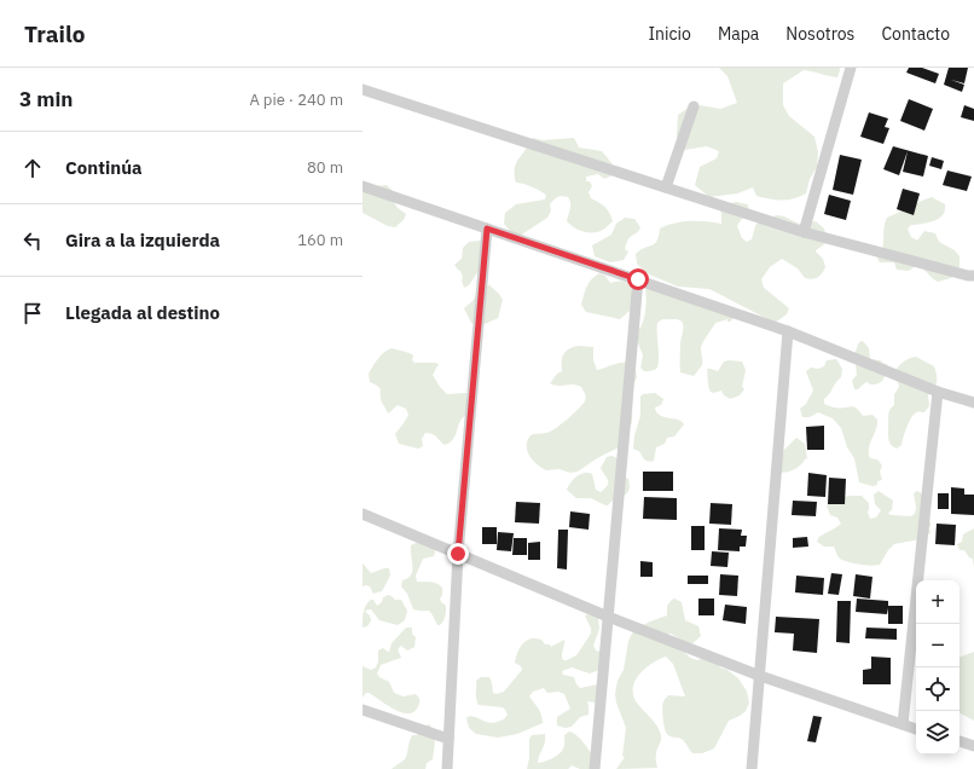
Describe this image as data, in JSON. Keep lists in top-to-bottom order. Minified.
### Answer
{"page":{"header":"Trailo","nav":["Inicio","Mapa","Nosotros","Contacto"],"heading":["3 min","A pie · 240 m"],"list":[["Continúa","80 m"],["Gira a la izquierda","160 m"],"Llegada al destino"],"map_buttons":["+","−"]}}
